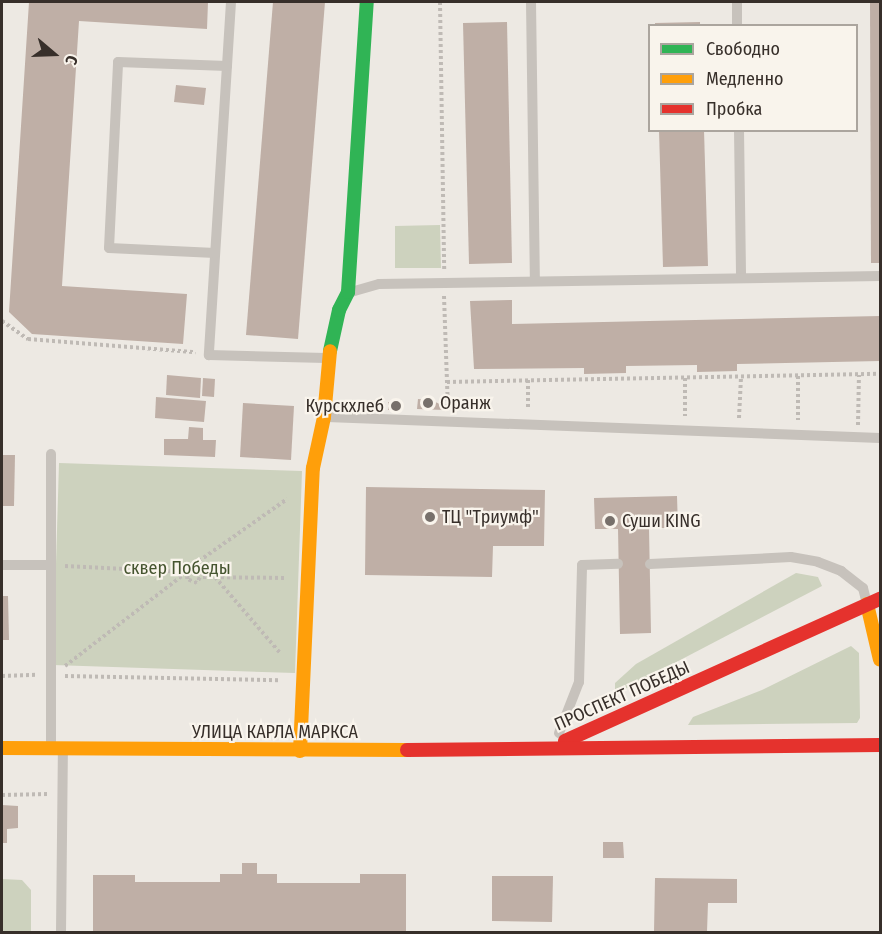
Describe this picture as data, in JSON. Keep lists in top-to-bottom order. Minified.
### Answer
{"streets":{"main road":["ПРОСПЕКТ ПОБЕДЫ","УЛИЦА КАРЛА МАРКСА"]},"crossings":[["ПРОСПЕКТ ПОБЕДЫ","УЛИЦА КАРЛА МАРКСА"]],"parks":["сквер Победы"],"places":["Оранж","Курскхлеб","ТЦ \"Триумф\"","Суши KING"],"legend":["Свободно","Медленно","Пробка"],"north":"right"}
